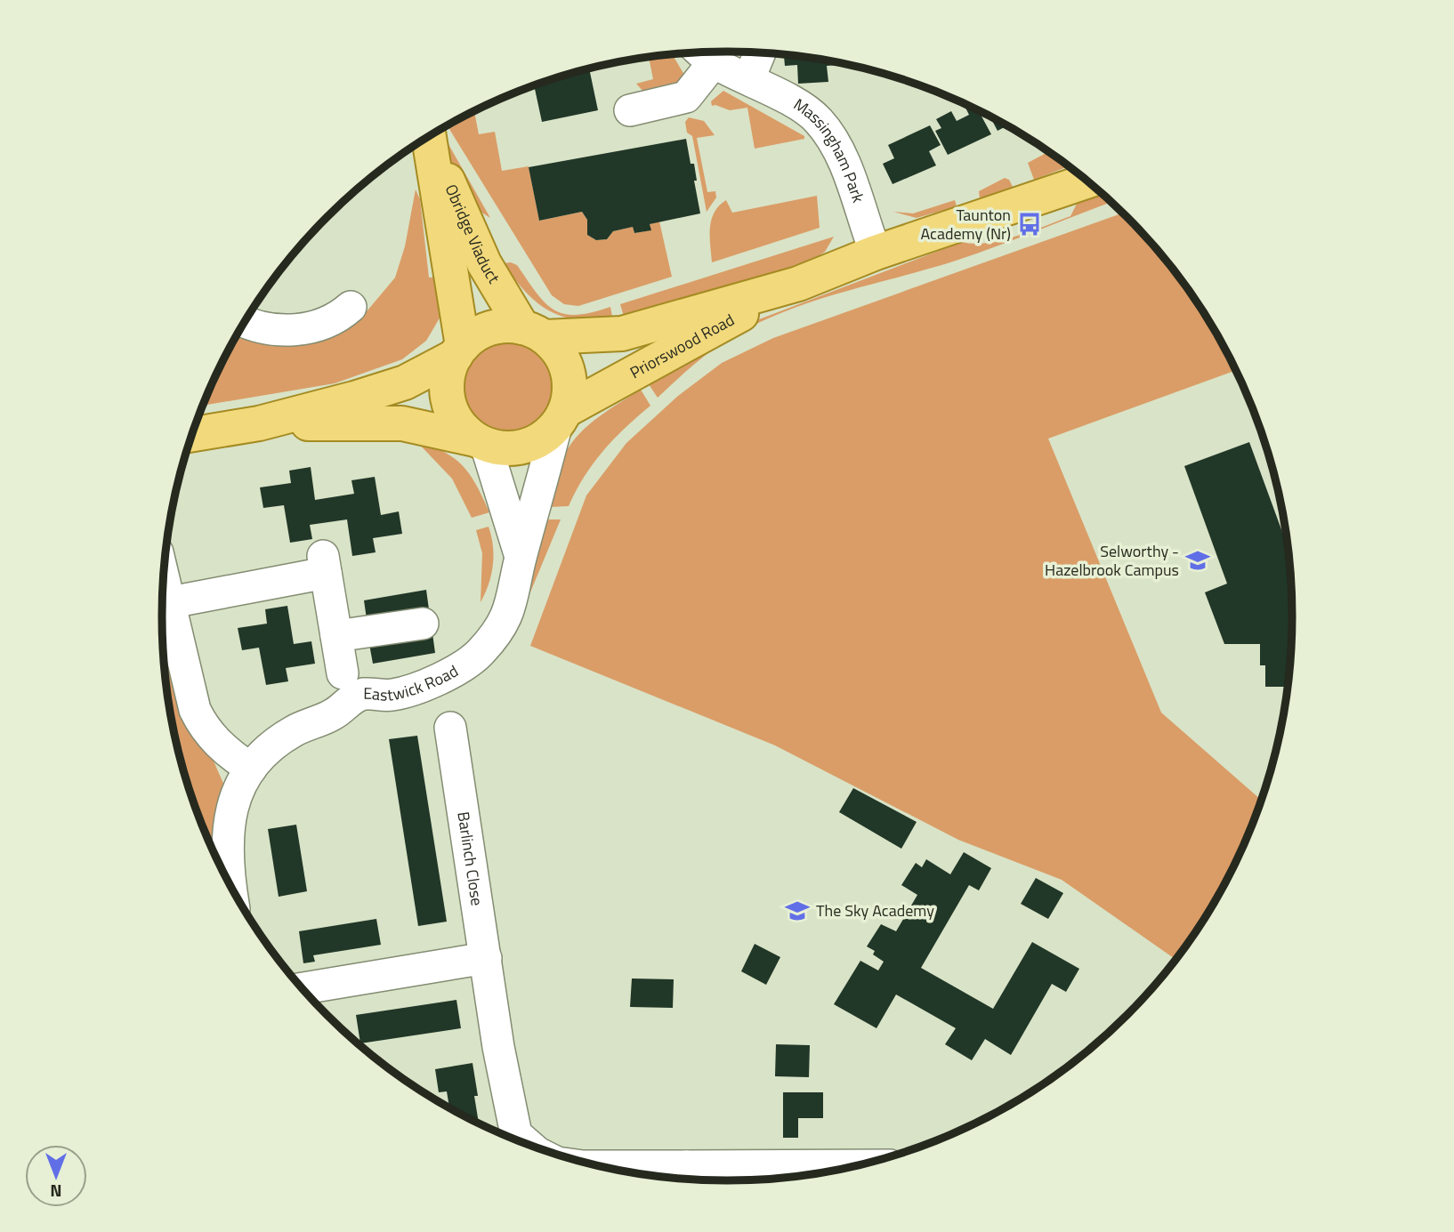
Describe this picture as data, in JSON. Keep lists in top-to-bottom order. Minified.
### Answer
{"streets":{"main road":["Obridge Viaduct","Priorswood Road"],"street":["Massingham Park","Eastwick Road","Barlinch Close"]},"crossings":[["Massingham Park","Priorswood Road"],["Obridge Viaduct","Priorswood Road"],["Obridge Viaduct","Eastwick Road"],["Priorswood Road","Eastwick Road"]],"places":{"bus stop":["Taunton Academy (Nr)"],"school or university":["Selworthy - Hazelbrook Campus","The Sky Academy"]},"north":"bottom"}
